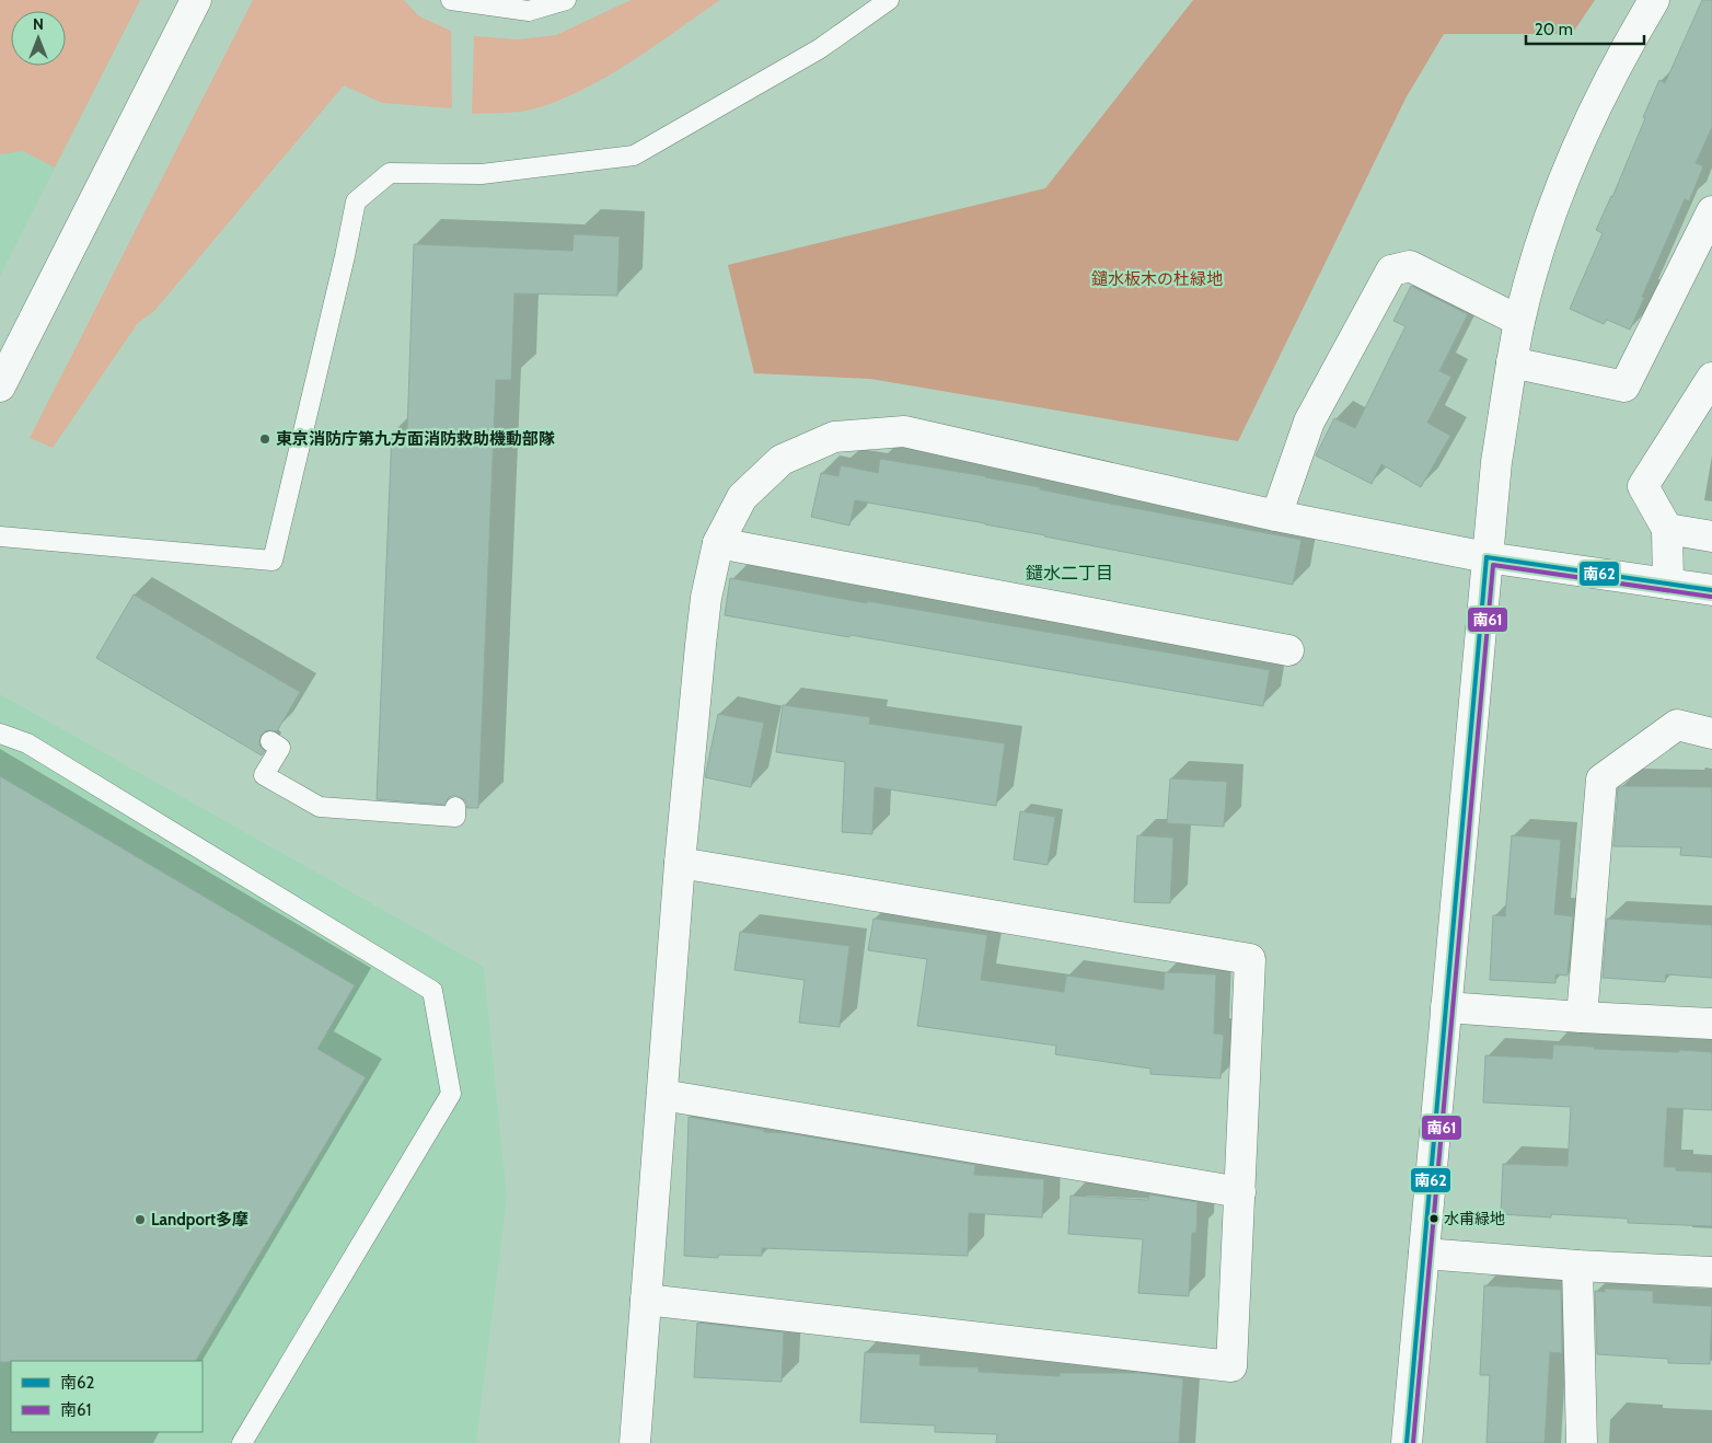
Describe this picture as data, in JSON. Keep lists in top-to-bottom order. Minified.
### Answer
{"districts":["鑓水二丁目"],"parks":["鑓水板木の杜緑地"],"places":["東京消防庁第九方面消防救助機動部隊","水甫緑地","Landport多摩"],"lines":["transit line 南62","transit line 南61"],"legend":["南62","南61"],"scale_bar":"20 m","north":"top"}
